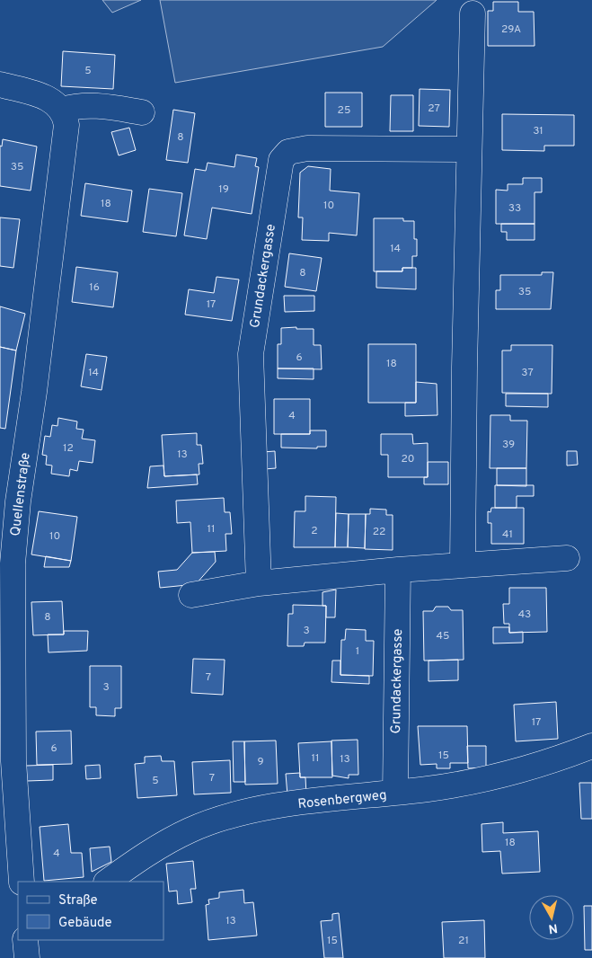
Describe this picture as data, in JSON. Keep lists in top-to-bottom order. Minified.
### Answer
{"streets":{"street":["Grundackergasse","Quellenstraße","Rosenbergweg"]},"crossings":[["Grundackergasse","Rosenbergweg"]],"house_numbers":["29A","5","27","25","31","8","35","19","18","10","33","14","8","16","35","17","6","18","14","37","4","39","12","13","20","11","2","22","41","10","43","8","3","45","1","7","3","17","6","15","11","13","9","7","5","18","4","13","15","21"],"legend":["Straße","Gebäude"],"north":"bottom"}
